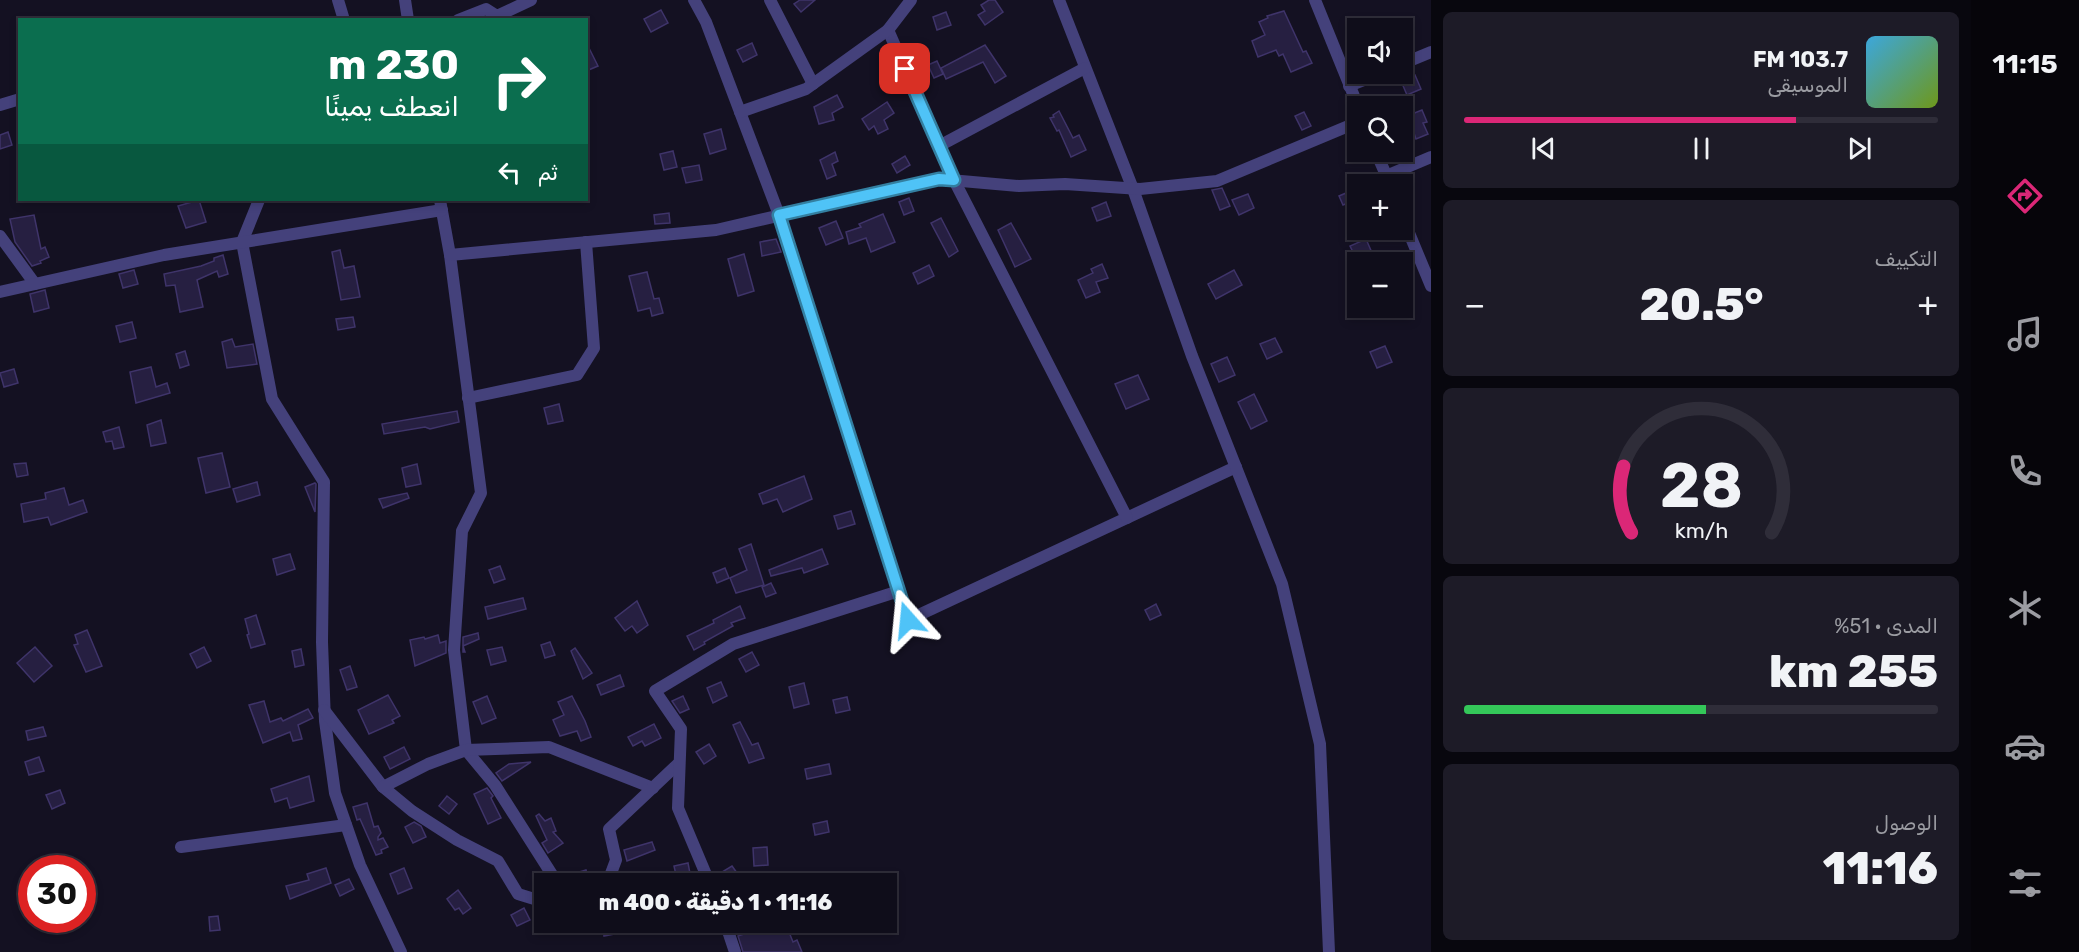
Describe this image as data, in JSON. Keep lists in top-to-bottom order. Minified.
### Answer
{"page":{"tabs":"11:15","map_buttons":["+","−"],"turn":["230 m","انعطف يمينًا"],"song":["103.7 FM","الموسيقى"],"then":"ثم","tile":["التكييف",["المدى · 51%","255 km"],["الوصول","11:16"]],"heat":["−","20.5°","+"],"limit":"30","trip":"11:16 · 1 دقيقة · 400 m","gauge":["28","km/h"]}}
